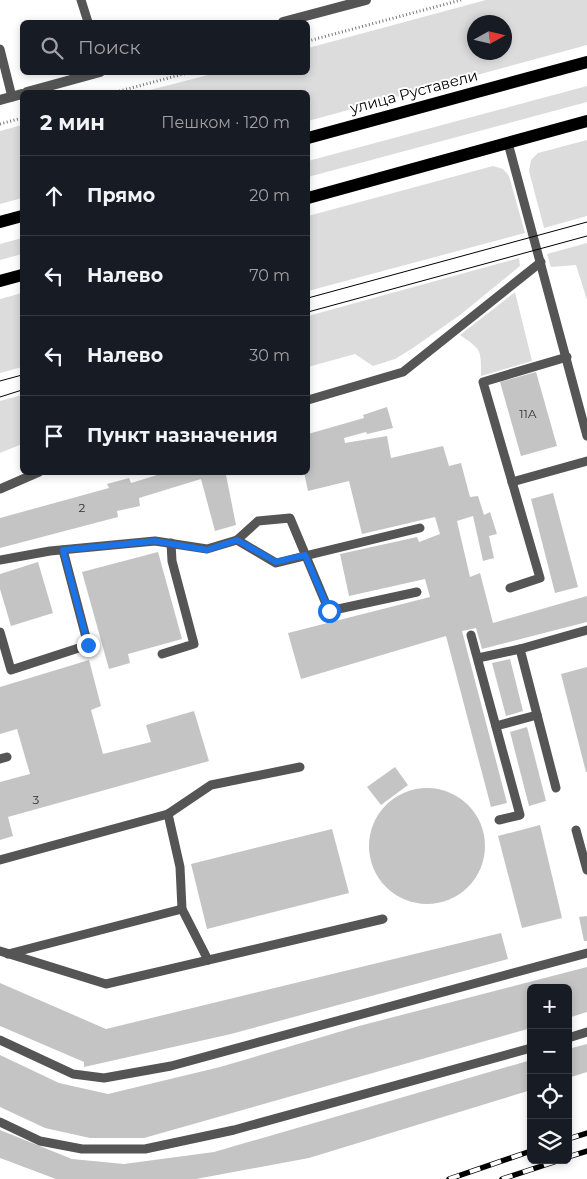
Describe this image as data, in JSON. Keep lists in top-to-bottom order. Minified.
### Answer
{"streets":{"main road":["улица Руставели"]},"house_numbers":["11А","2","3"],"north":"right","page":{"search":"Поиск","heading":["2 мин","Пешком · 120 m"],"list":[["Прямо","20 m"],["Налево","70 m"],["Налево","30 m"],"Пункт назначения"],"map_buttons":["+","−"]}}
